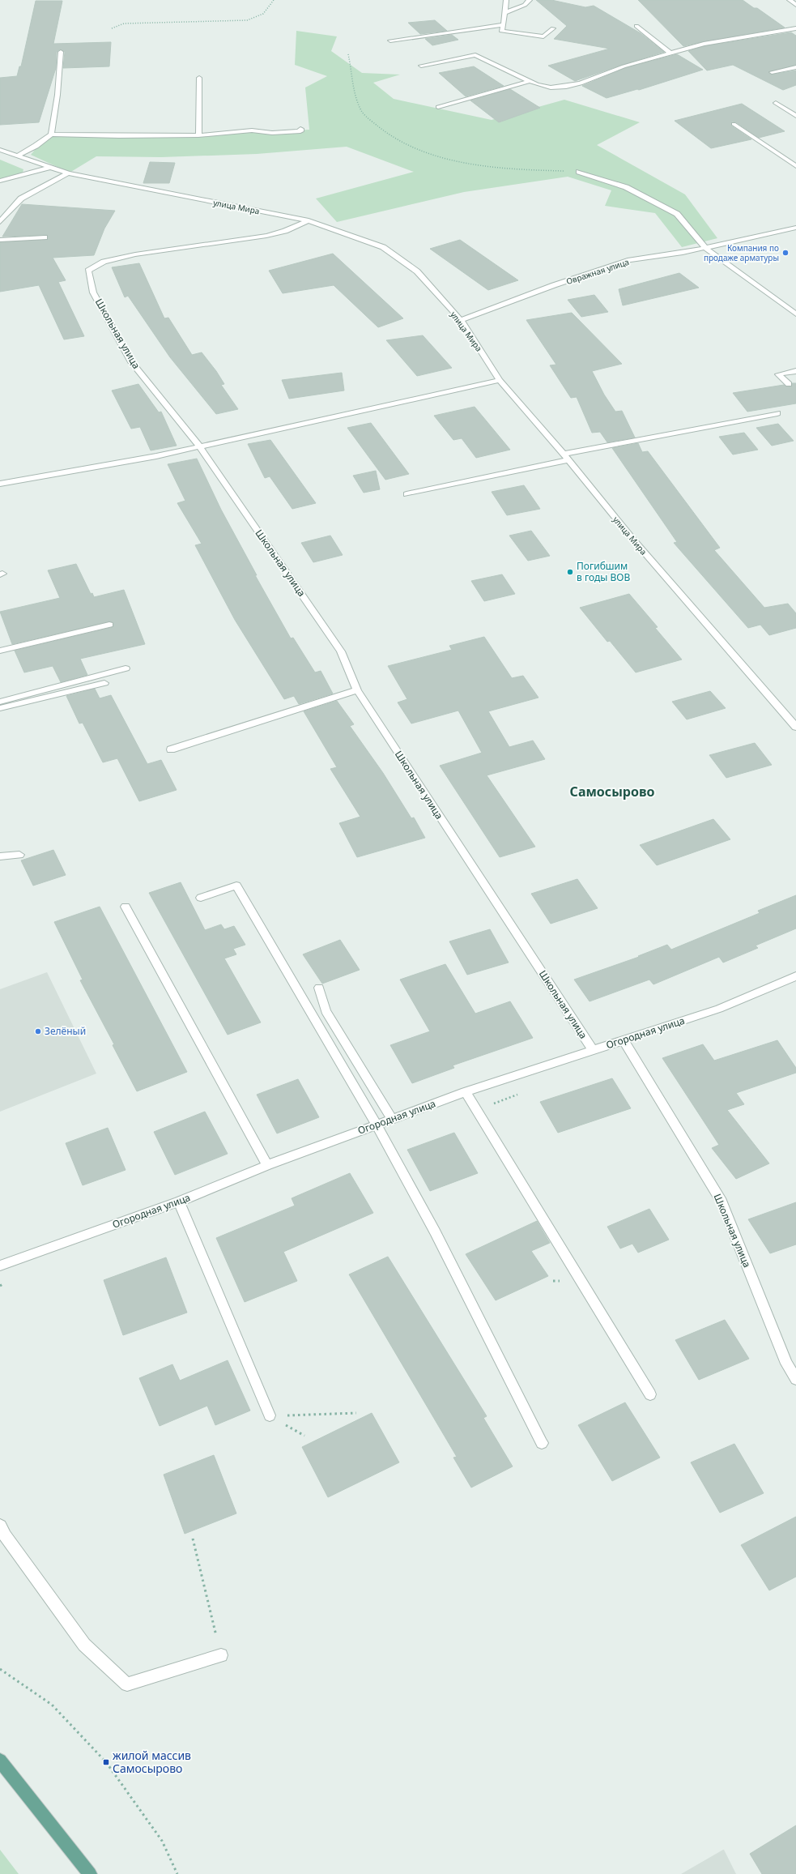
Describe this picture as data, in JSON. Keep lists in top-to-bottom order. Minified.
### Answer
{"streets":{"street":["улица Мира","Овражная улица","Школьная улица","Огородная улица"]},"crossings":[["улица Мира","Овражная улица"],["улица Мира","Школьная улица"],["Школьная улица","Огородная улица"]],"districts":["Самосырово"],"places":{"other":["Компания по продаже арматуры","Погибшим в годы ВОВ","Зелёный"],"transit":["жилой массив Самосырово"]}}
